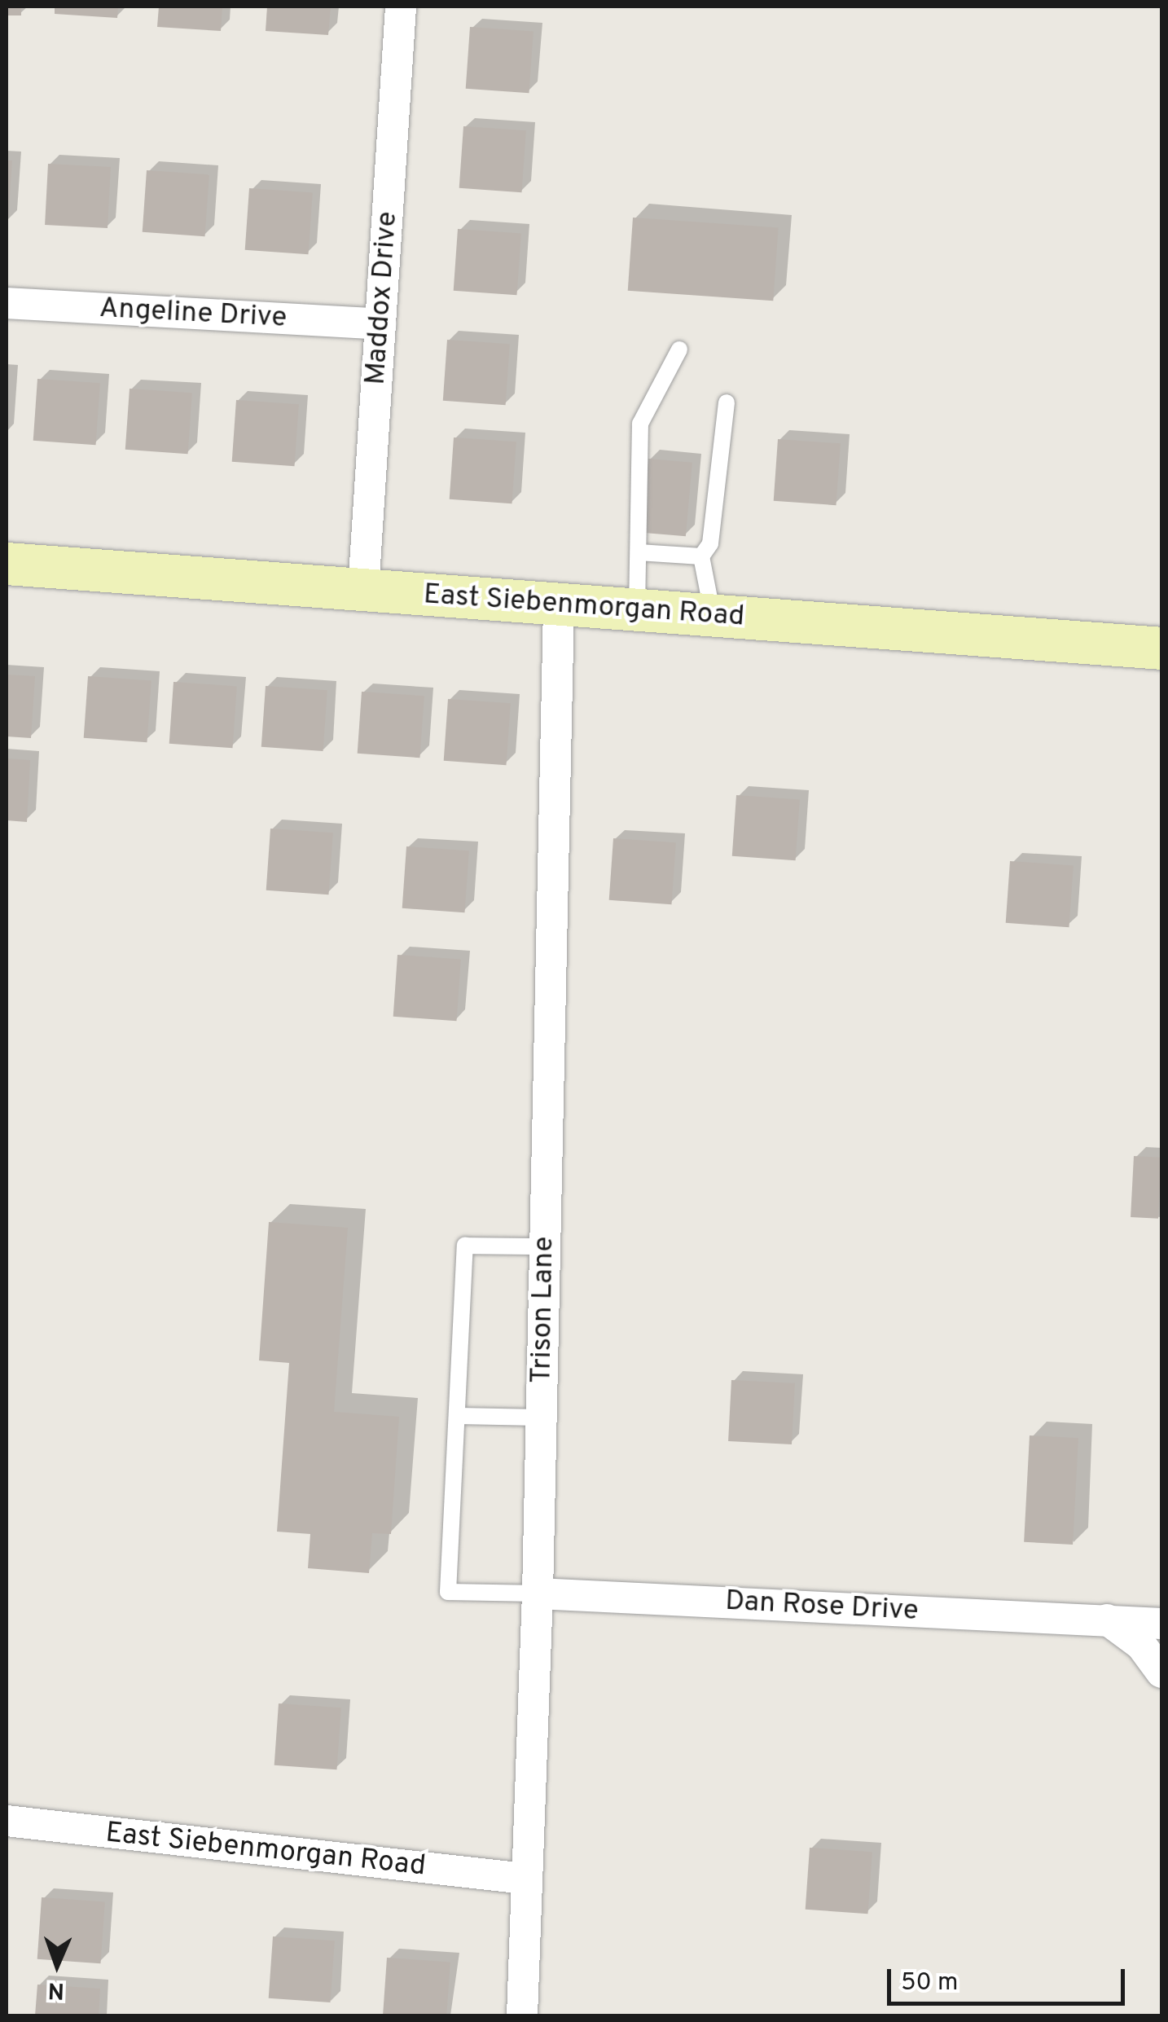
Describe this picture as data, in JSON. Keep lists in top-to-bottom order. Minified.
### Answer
{"streets":{"street":["Maddox Drive","Angeline Drive","East Siebenmorgan Road","Trison Lane","Dan Rose Drive"]},"crossings":[["Maddox Drive","Angeline Drive"],["Maddox Drive","East Siebenmorgan Road"],["East Siebenmorgan Road","Trison Lane"],["Trison Lane","Dan Rose Drive"]],"scale_bar":"50 m","north":"bottom"}
